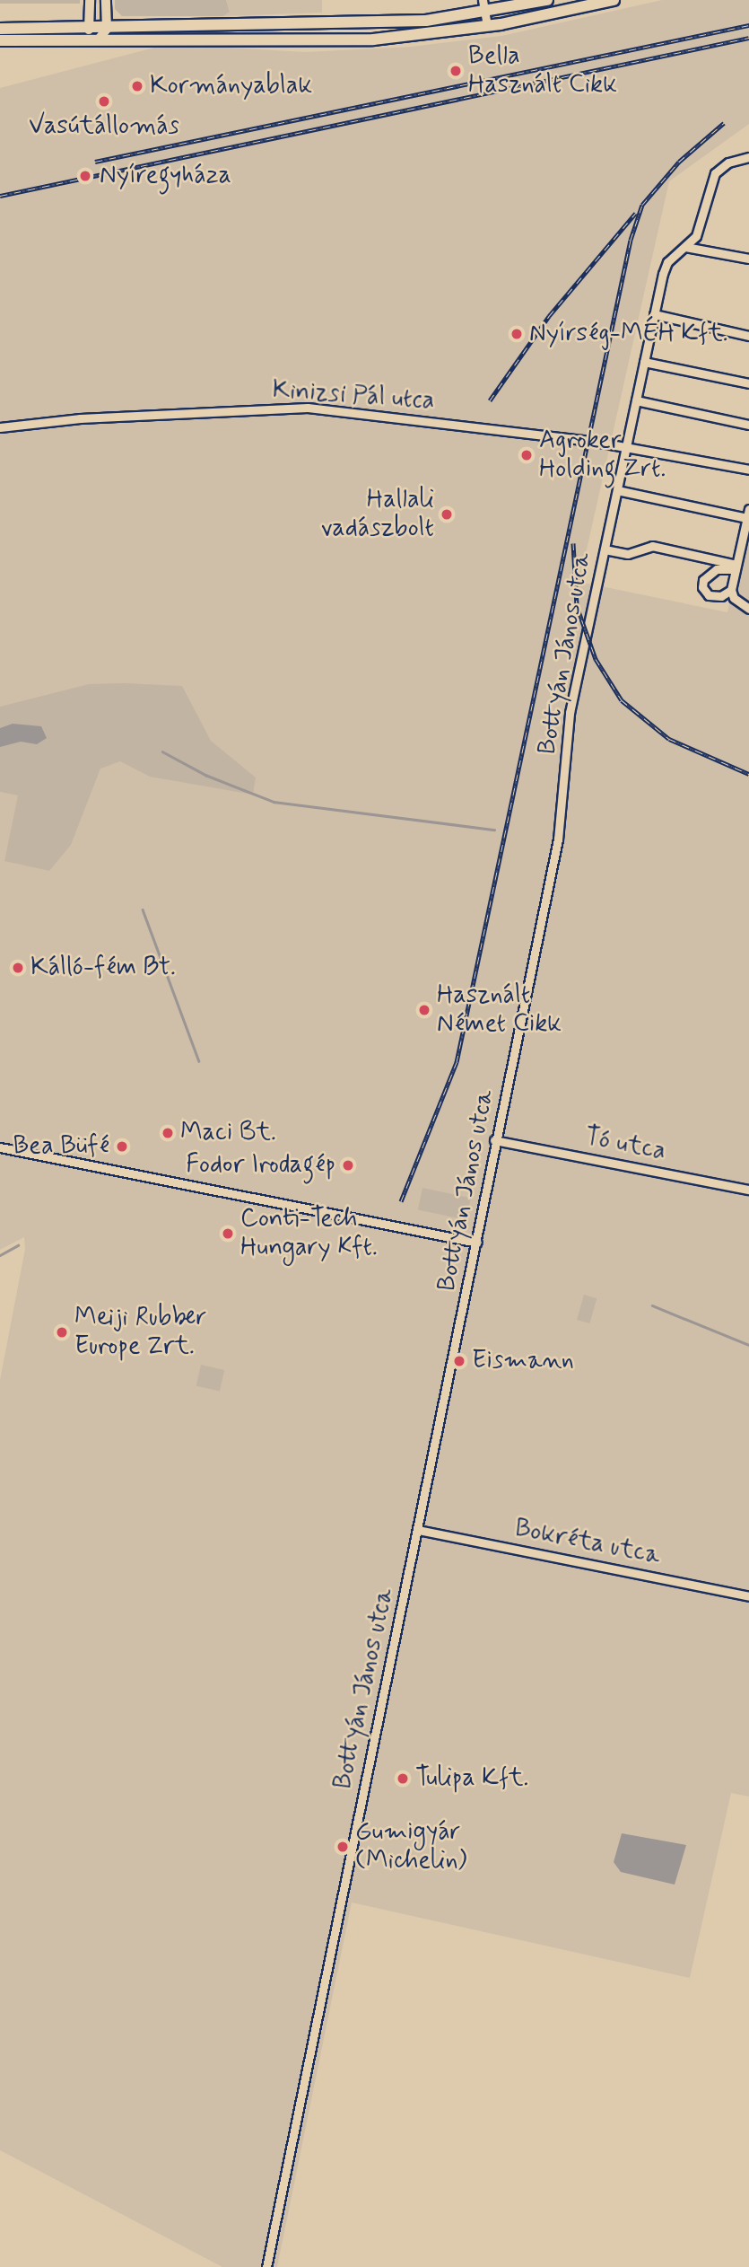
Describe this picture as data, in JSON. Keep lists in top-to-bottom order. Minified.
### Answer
{"streets":{"street":["Kinizsi Pál utca","Bottyán János utca","Tó utca","Bokréta utca"]},"crossings":[["Kinizsi Pál utca","Bottyán János utca"],["Bottyán János utca","Tó utca"],["Bottyán János utca","Bokréta utca"]],"places":["Bella Használt Cikk","Kormányablak","Vasútállomás","Nyíregyháza","Nyírség-MÉH Kft.","Agroker Holding Zrt.","Hallali vadászbolt","Kálló-fém Bt.","Használt Német Cikk","Maci Bt.","Bea Büfé","Fodor Irodagép","Conti-Tech Hungary Kft.","Meiji Rubber Europe Zrt.","Eismann","Tulipa Kft.","Gumigyár (Michelin)"]}
